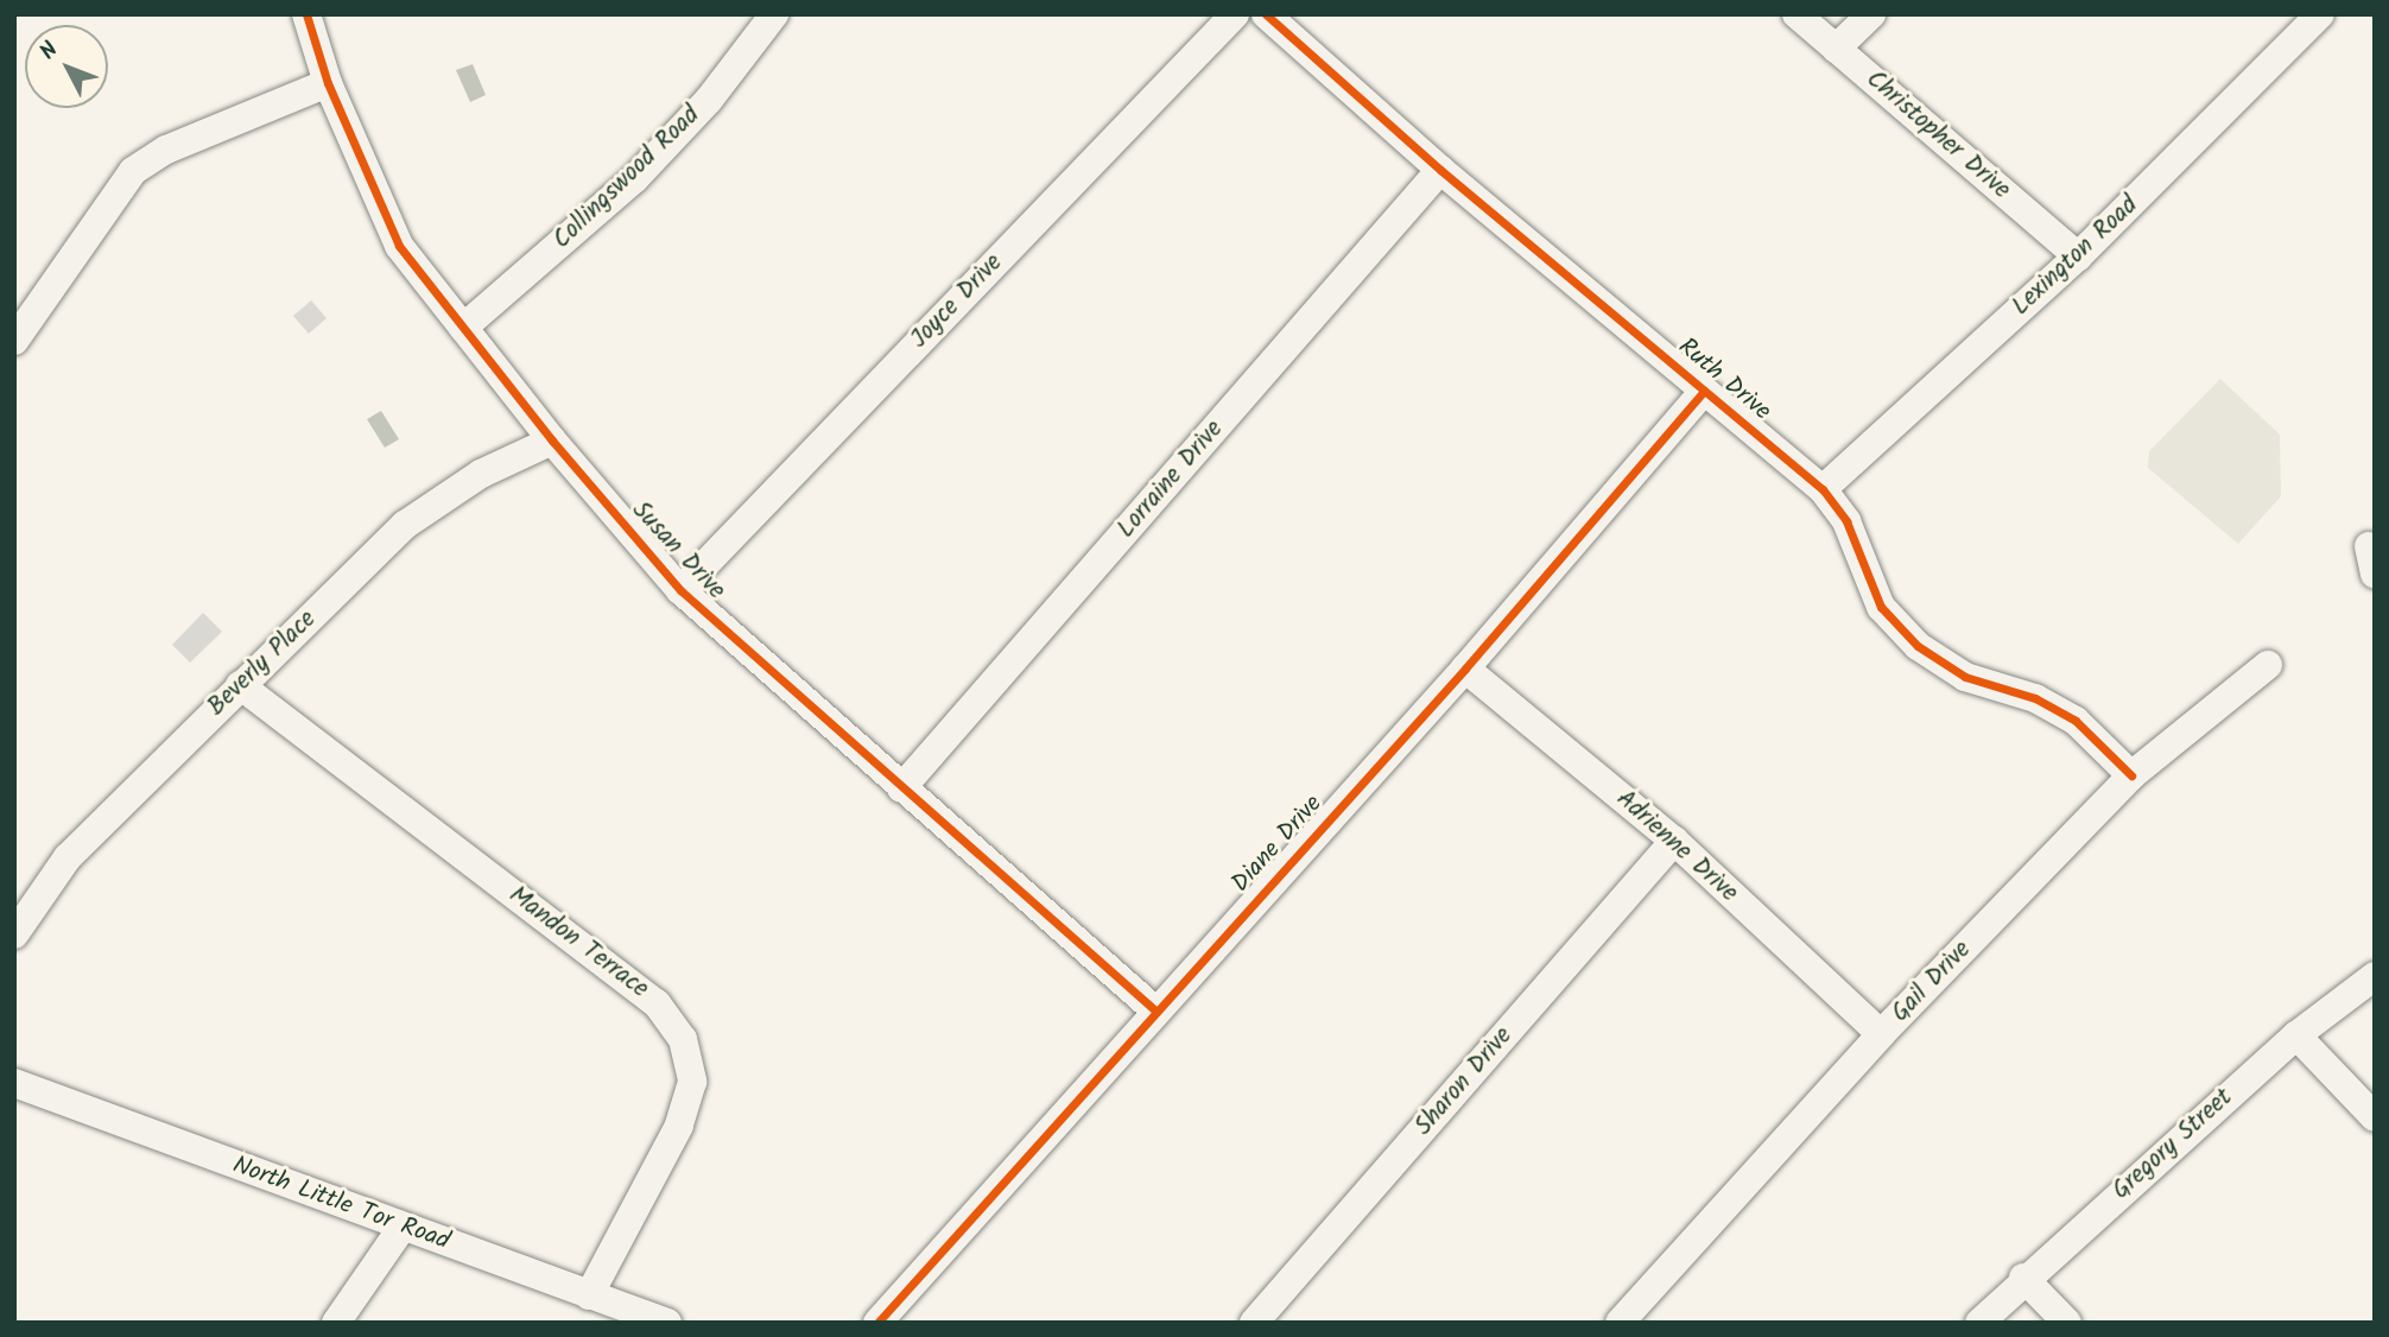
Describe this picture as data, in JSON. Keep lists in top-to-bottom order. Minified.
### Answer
{"streets":{"street":["Christopher Drive","Collingswood Road","Lexington Road","Joyce Drive","Ruth Drive","Lorraine Drive","Susan Drive","Beverly Place","Diane Drive","Adrienne Drive","Mandon Terrace","Gail Drive","Sharon Drive","Gregory Street","North Little Tor Road"]},"crossings":[["Christopher Drive","Lexington Road"],["Collingswood Road","Susan Drive"],["Lexington Road","Ruth Drive"],["Joyce Drive","Susan Drive"],["Ruth Drive","Lorraine Drive"],["Ruth Drive","Diane Drive"],["Ruth Drive","Gail Drive"],["Lorraine Drive","Susan Drive"],["Susan Drive","Beverly Place"],["Susan Drive","Diane Drive"],["Beverly Place","Mandon Terrace"],["Diane Drive","Adrienne Drive"],["Adrienne Drive","Gail Drive"],["Adrienne Drive","Sharon Drive"],["Mandon Terrace","North Little Tor Road"]],"north":"top left"}
